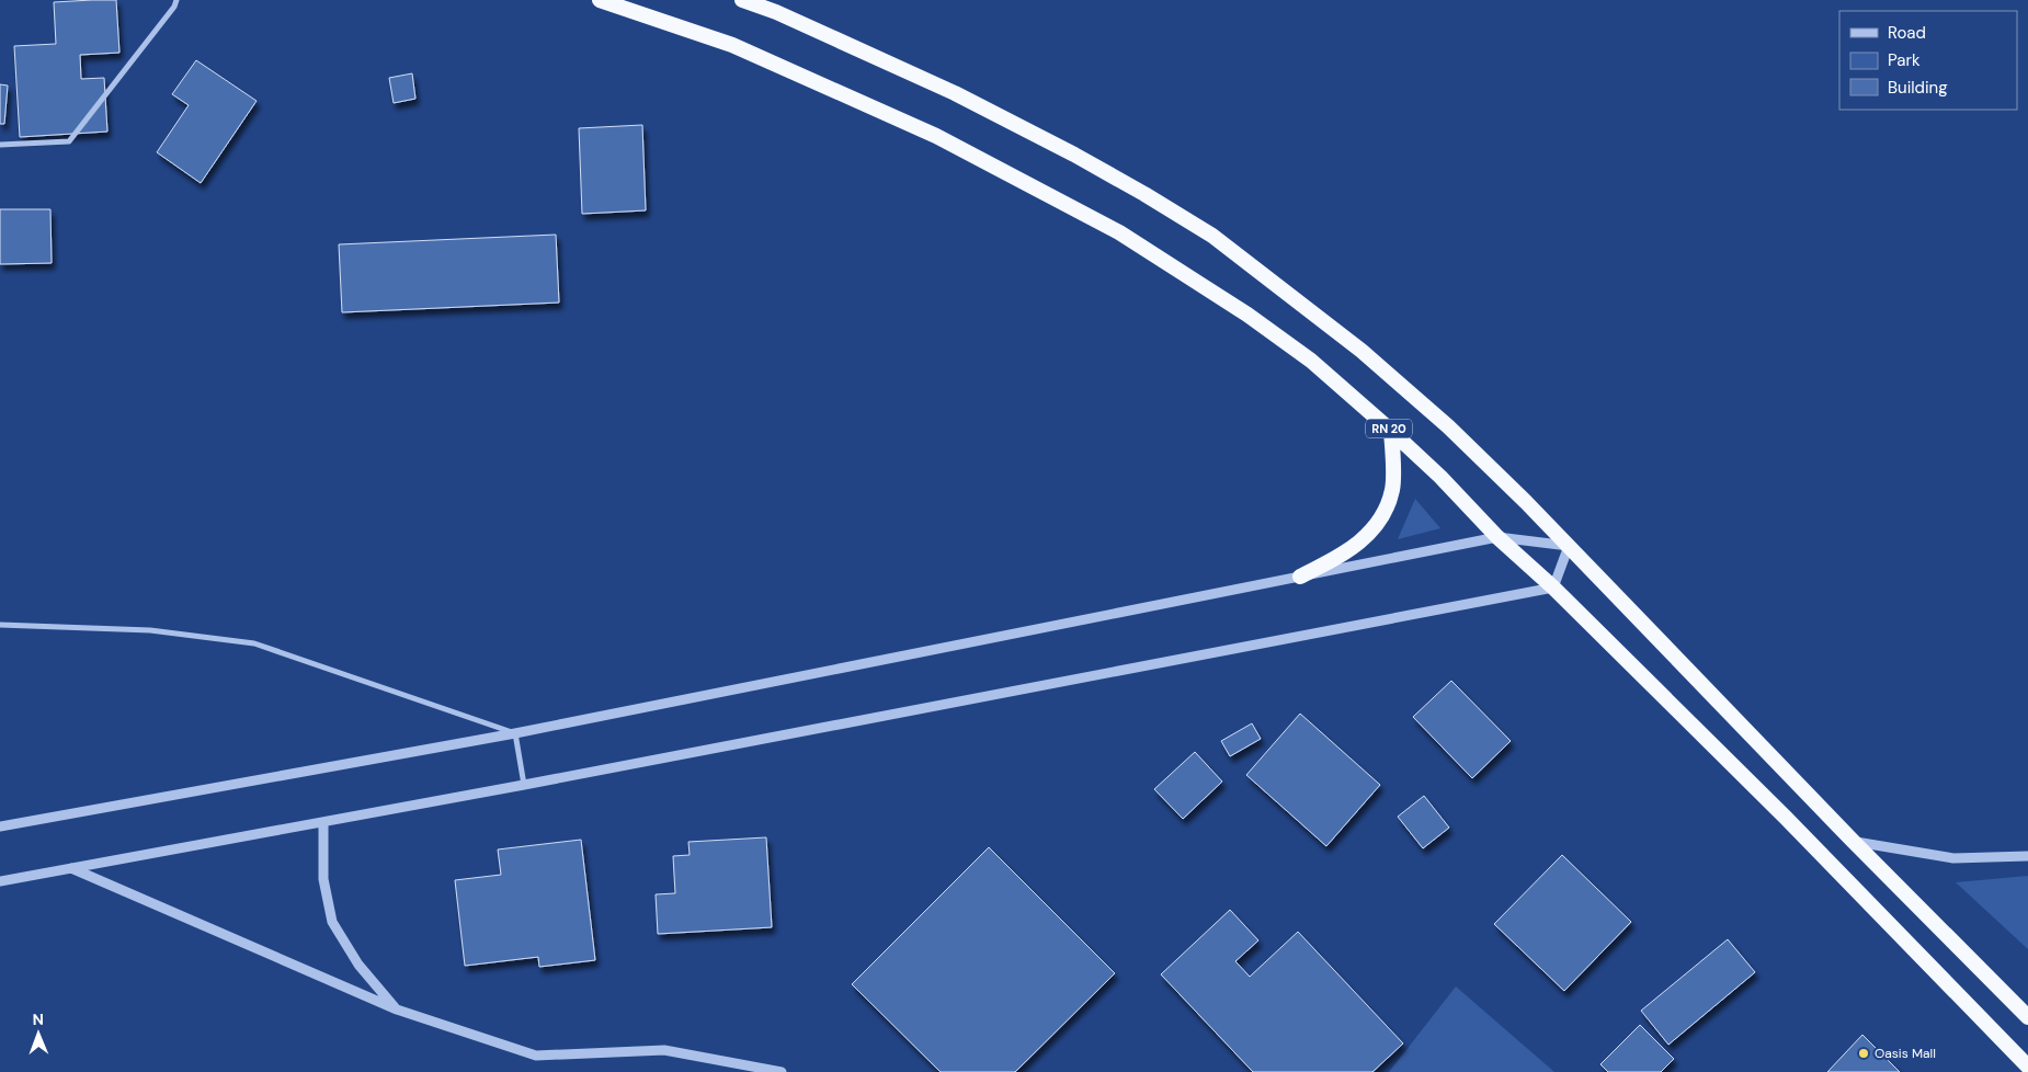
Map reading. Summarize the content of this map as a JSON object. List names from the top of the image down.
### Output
{
  "streets": {
    "highway": ["RN 20"]
  },
  "places": ["Oasis Mall"],
  "legend": ["Road", "Park", "Building"],
  "north": "top"
}
